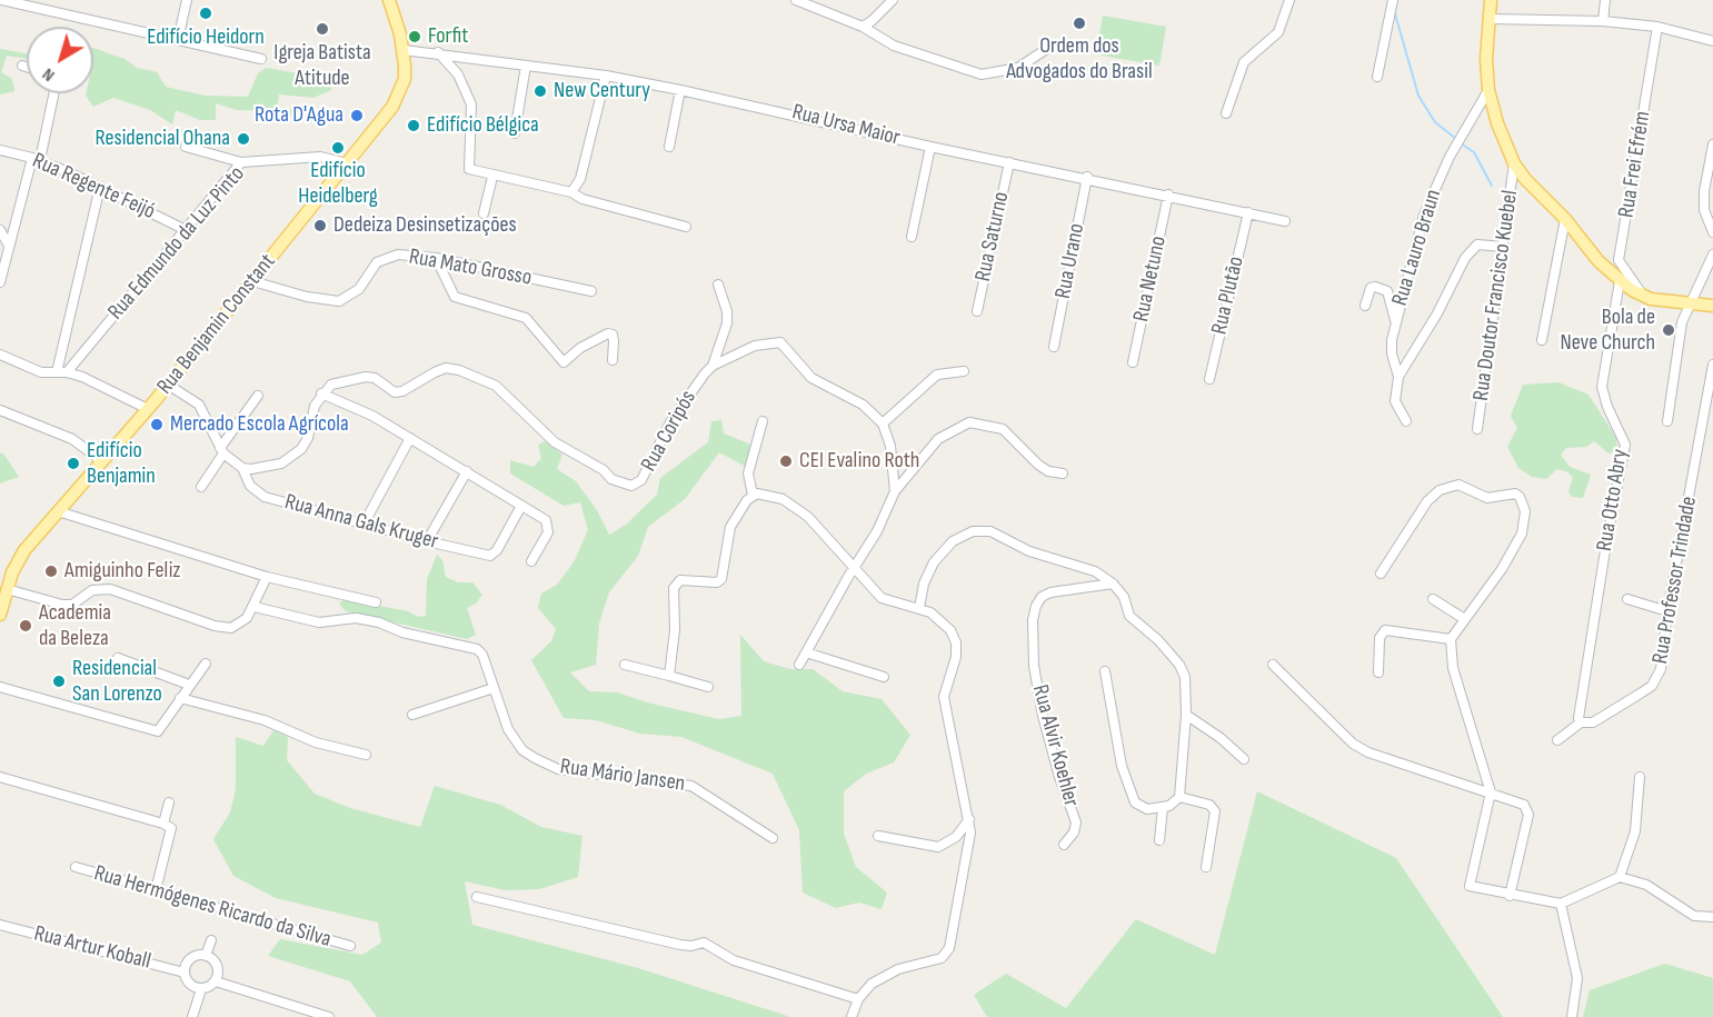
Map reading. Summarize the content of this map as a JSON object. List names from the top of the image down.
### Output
{
  "streets": {
    "main road": ["Rua Benjamin Constant"],
    "street": [
      "Rua Ursa Maior",
      "Rua Frei Efrém",
      "Rua Regente Feijó",
      "Rua Saturno",
      "Rua Edmundo da Luz Pinto",
      "Rua Lauro Braun",
      "Rua Urano",
      "Rua Mato Grosso",
      "Rua Netuno",
      "Rua Plutão",
      "Rua Doutor Francisco Kuebel",
      "Rua Coripós",
      "Rua Otto Abry",
      "Rua Anna Gals Kruger",
      "Rua Professor Trindade",
      "Rua Alvir Koehler",
      "Rua Mário Jansen",
      "Rua Hermógenes Ricardo da Silva",
      "Rua Artur Koball"
    ]
  },
  "crossings": [
    ["Rua Ursa Maior", "Rua Saturno"],
    ["Rua Ursa Maior", "Rua Urano"],
    ["Rua Ursa Maior", "Rua Netuno"],
    ["Rua Ursa Maior", "Rua Plutão"],
    ["Rua Ursa Maior", "Rua Benjamin Constant"],
    ["Rua Regente Feijó", "Rua Edmundo da Luz Pinto"],
    ["Rua Edmundo da Luz Pinto", "Rua Benjamin Constant"],
    ["Rua Mato Grosso", "Rua Benjamin Constant"],
    ["Rua Otto Abry", "Rua Professor Trindade"]
  ],
  "places": [
    "Edifício Heidorn",
    "Ordem dos Advogados do Brasil",
    "Igreja Batista Atitude",
    "Forfit",
    "New Century",
    "Rota D'Agua",
    "Edifício Bélgica",
    "Residencial Ohana",
    "Edifício Heidelberg",
    "Dedeiza Desinsetizações",
    "Bola de Neve Church",
    "Mercado Escola Agrícola",
    "CEI Evalino Roth",
    "Edifício Benjamin",
    "Amiguinho Feliz",
    "Academia da Beleza",
    "Residencial San Lorenzo"
  ],
  "north": "bottom left"
}
